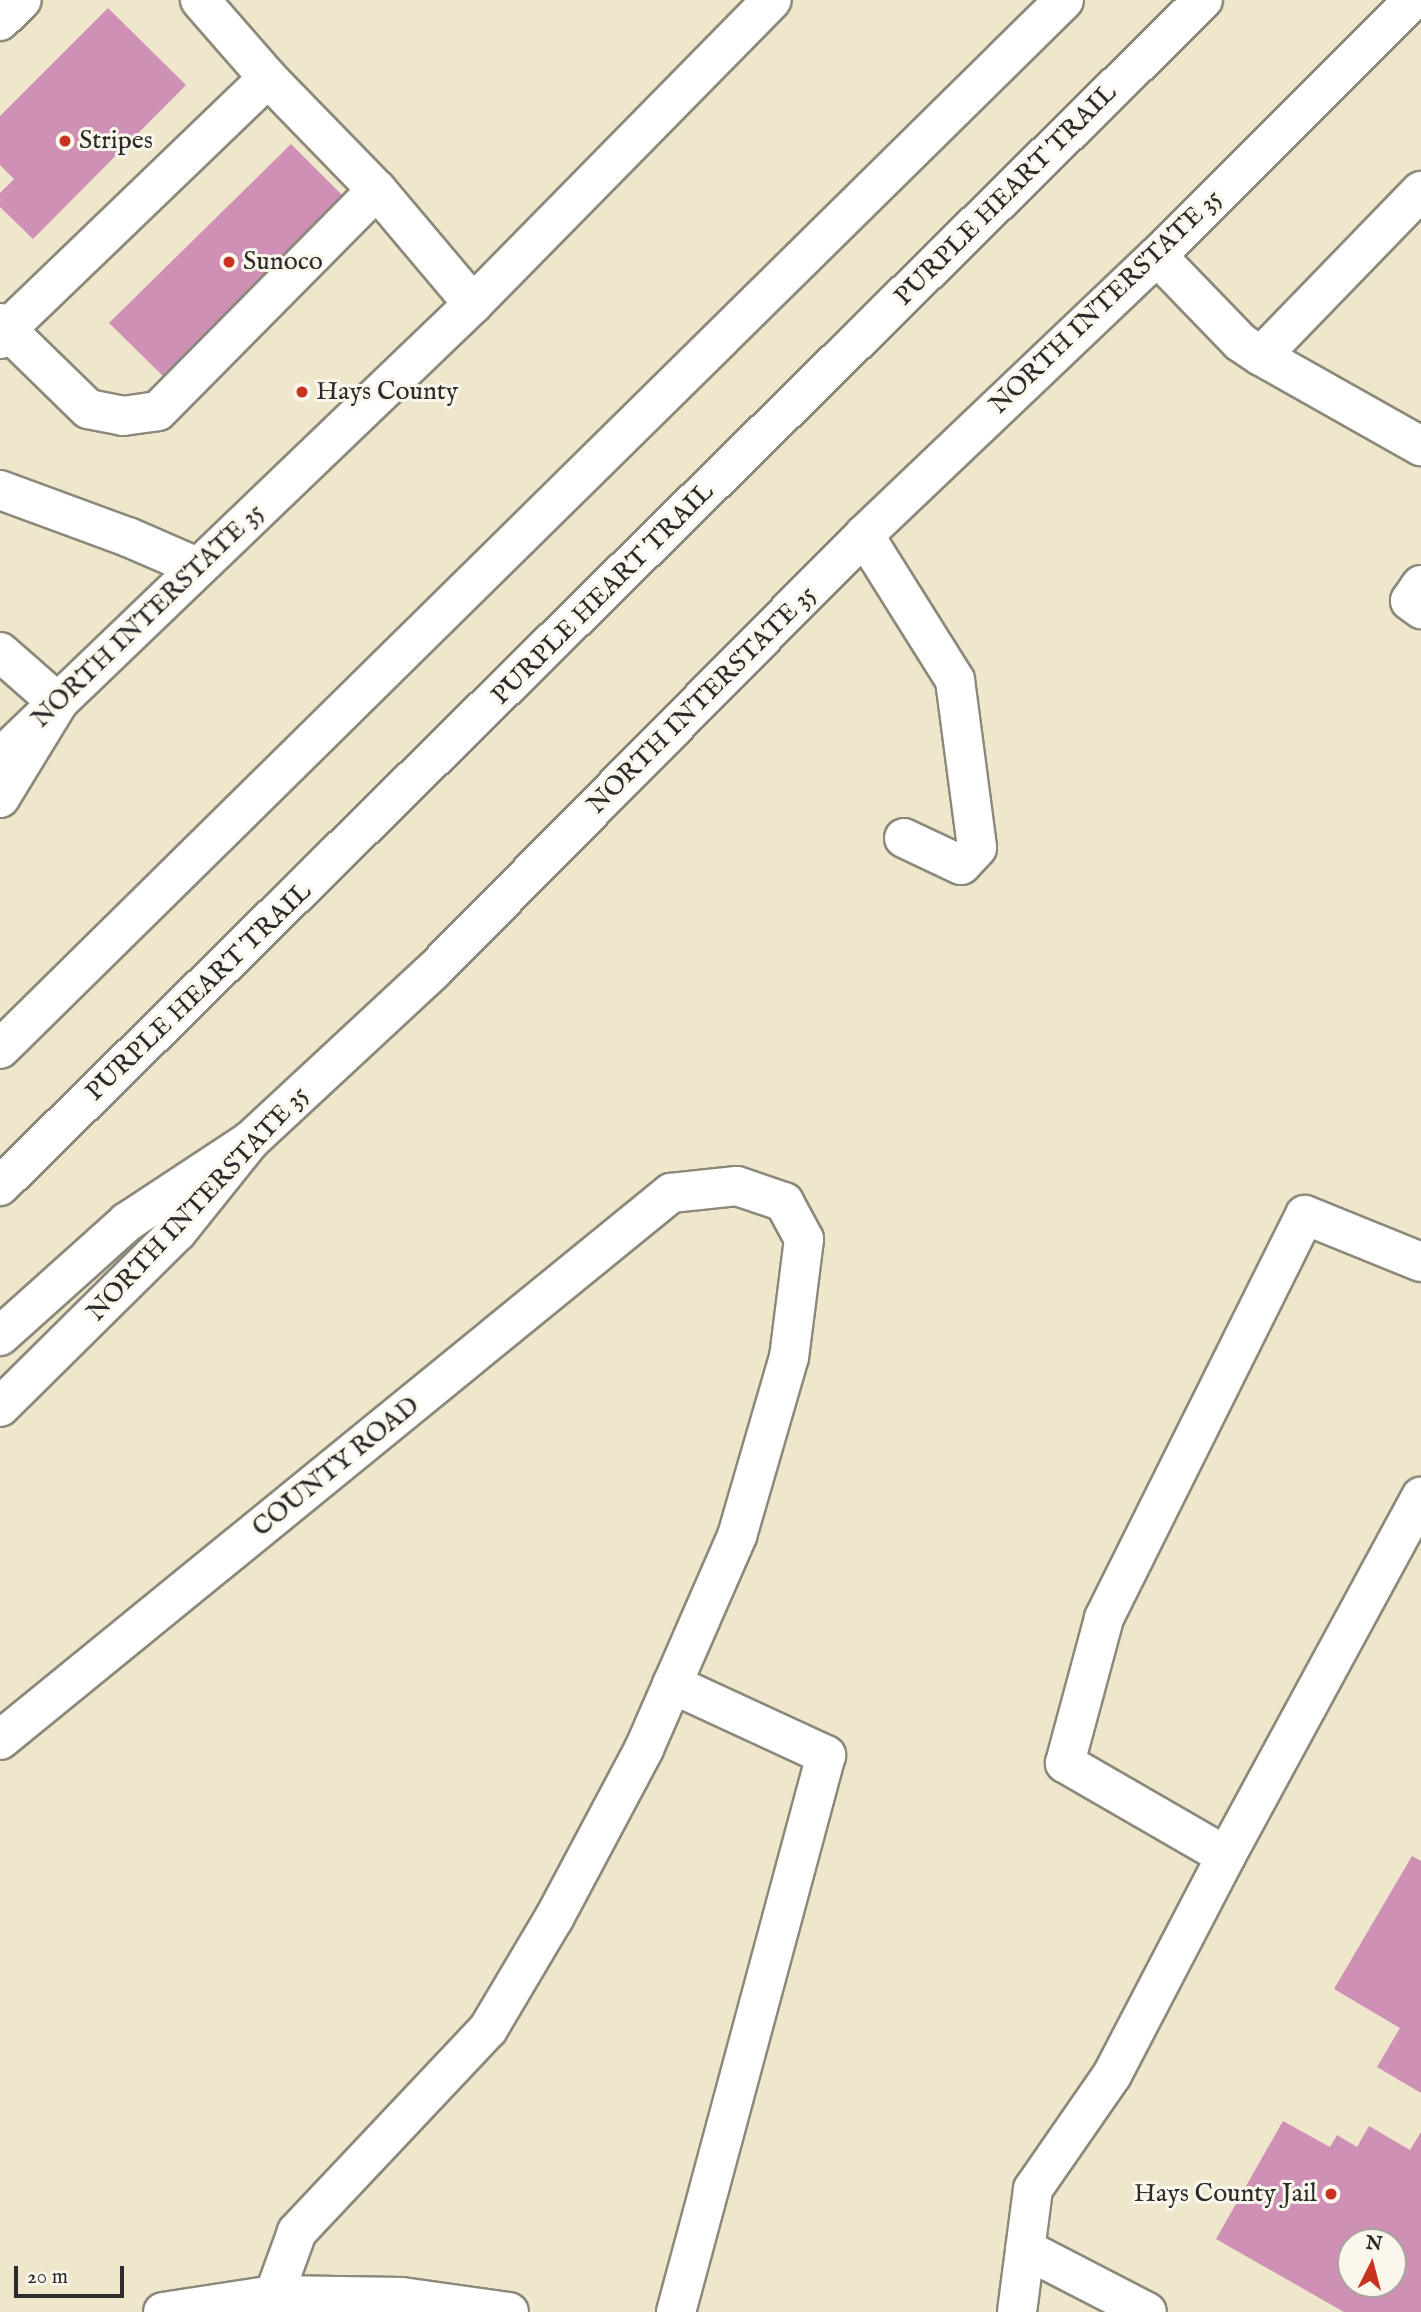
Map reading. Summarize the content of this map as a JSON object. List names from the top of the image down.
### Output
{
  "streets": {
    "main road": ["PURPLE HEART TRAIL", "NORTH INTERSTATE 35", "COUNTY ROAD"]
  },
  "places": [
    "Stripes",
    "Sunoco",
    "Hays County",
    "Hays County Jail"
  ],
  "scale_bar": "20 m",
  "north": "top"
}
